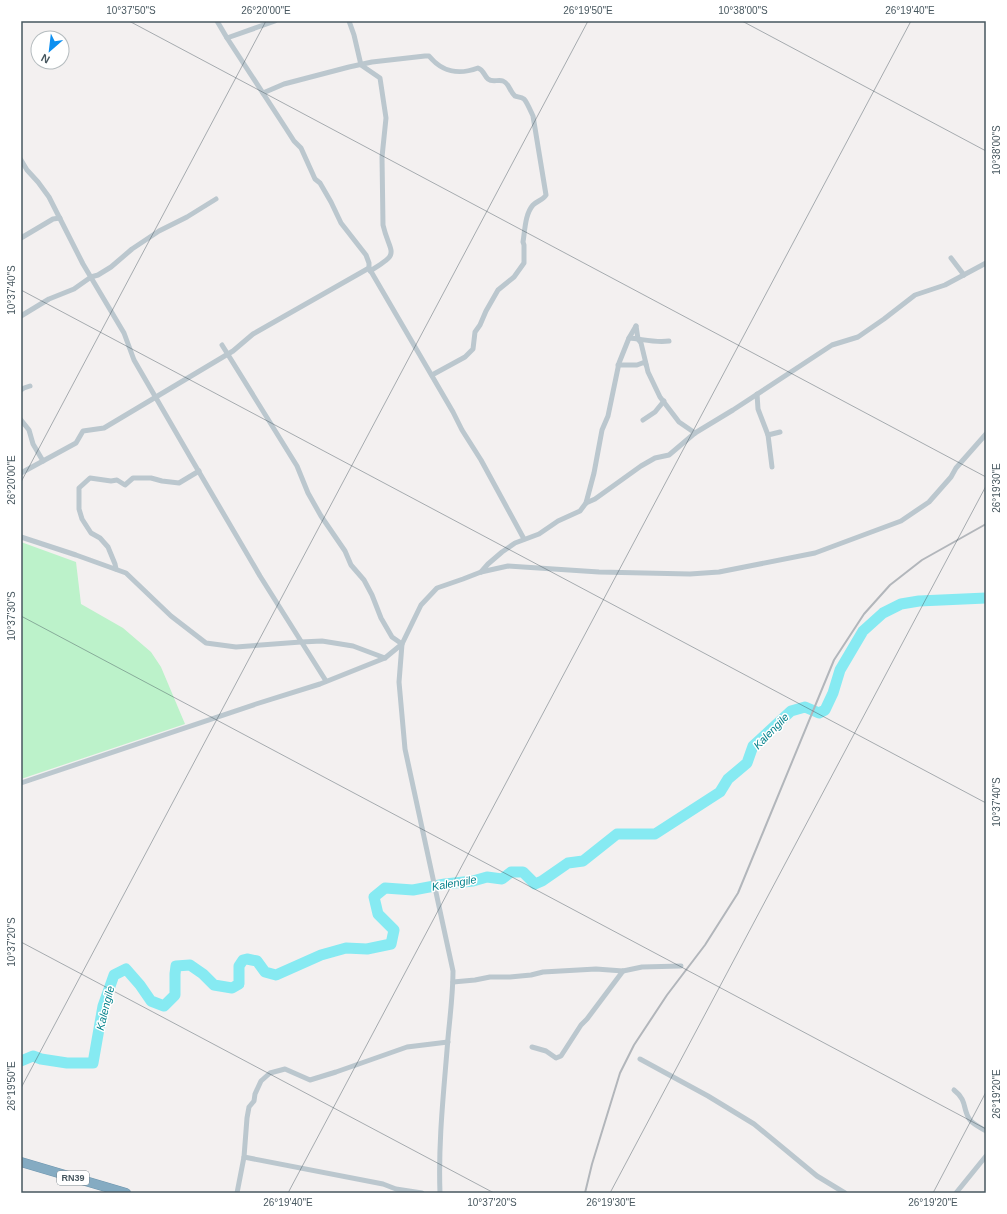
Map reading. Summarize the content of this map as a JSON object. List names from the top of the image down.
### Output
{
  "streets": {
    "highway": ["RN39"]
  },
  "water": ["Kalengile"],
  "north": "bottom left",
  "coordinates": [
    "10°37'50\"S",
    "26°20'00\"E",
    "26°19'50\"E",
    "10°38'00\"S",
    "26°19'40\"E",
    "10°37'40\"S",
    "26°19'30\"E",
    "10°37'30\"S",
    "10°37'20\"S",
    "26°19'20\"E"
  ]
}
